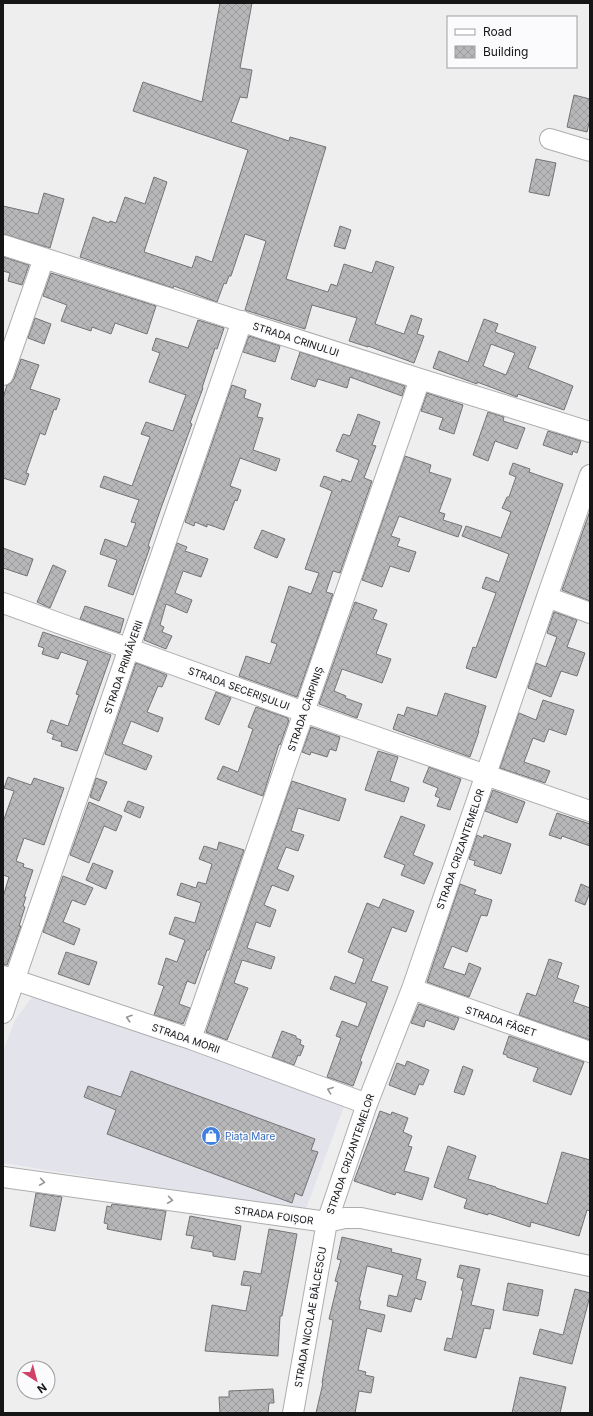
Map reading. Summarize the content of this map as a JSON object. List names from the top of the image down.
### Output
{
  "streets": {
    "street": [
      "STRADA CRINULUI",
      "STRADA PRIMĂVERII",
      "STRADA SECERIȘULUI",
      "STRADA CĂRPINIȘ",
      "STRADA CRIZANTEMELOR",
      "STRADA FĂGET",
      "STRADA MORII",
      "STRADA FOIȘOR",
      "STRADA NICOLAE BĂLCESCU"
    ]
  },
  "crossings": [
    ["STRADA CRINULUI", "STRADA PRIMĂVERII"],
    ["STRADA CRINULUI", "STRADA CĂRPINIȘ"],
    ["STRADA PRIMĂVERII", "STRADA SECERIȘULUI"],
    ["STRADA PRIMĂVERII", "STRADA MORII"],
    ["STRADA SECERIȘULUI", "STRADA CĂRPINIȘ"],
    ["STRADA SECERIȘULUI", "STRADA CRIZANTEMELOR"],
    ["STRADA CĂRPINIȘ", "STRADA MORII"],
    ["STRADA CRIZANTEMELOR", "STRADA FĂGET"],
    ["STRADA CRIZANTEMELOR", "STRADA MORII"],
    ["STRADA CRIZANTEMELOR", "STRADA FOIȘOR"],
    ["STRADA CRIZANTEMELOR", "STRADA NICOLAE BĂLCESCU"],
    ["STRADA FOIȘOR", "STRADA NICOLAE BĂLCESCU"]
  ],
  "one_way": ["STRADA MORII", "STRADA FOIȘOR"],
  "places": {
    "shop": ["Piața Mare"]
  },
  "legend": ["Road", "Building"],
  "north": "bottom right"
}
